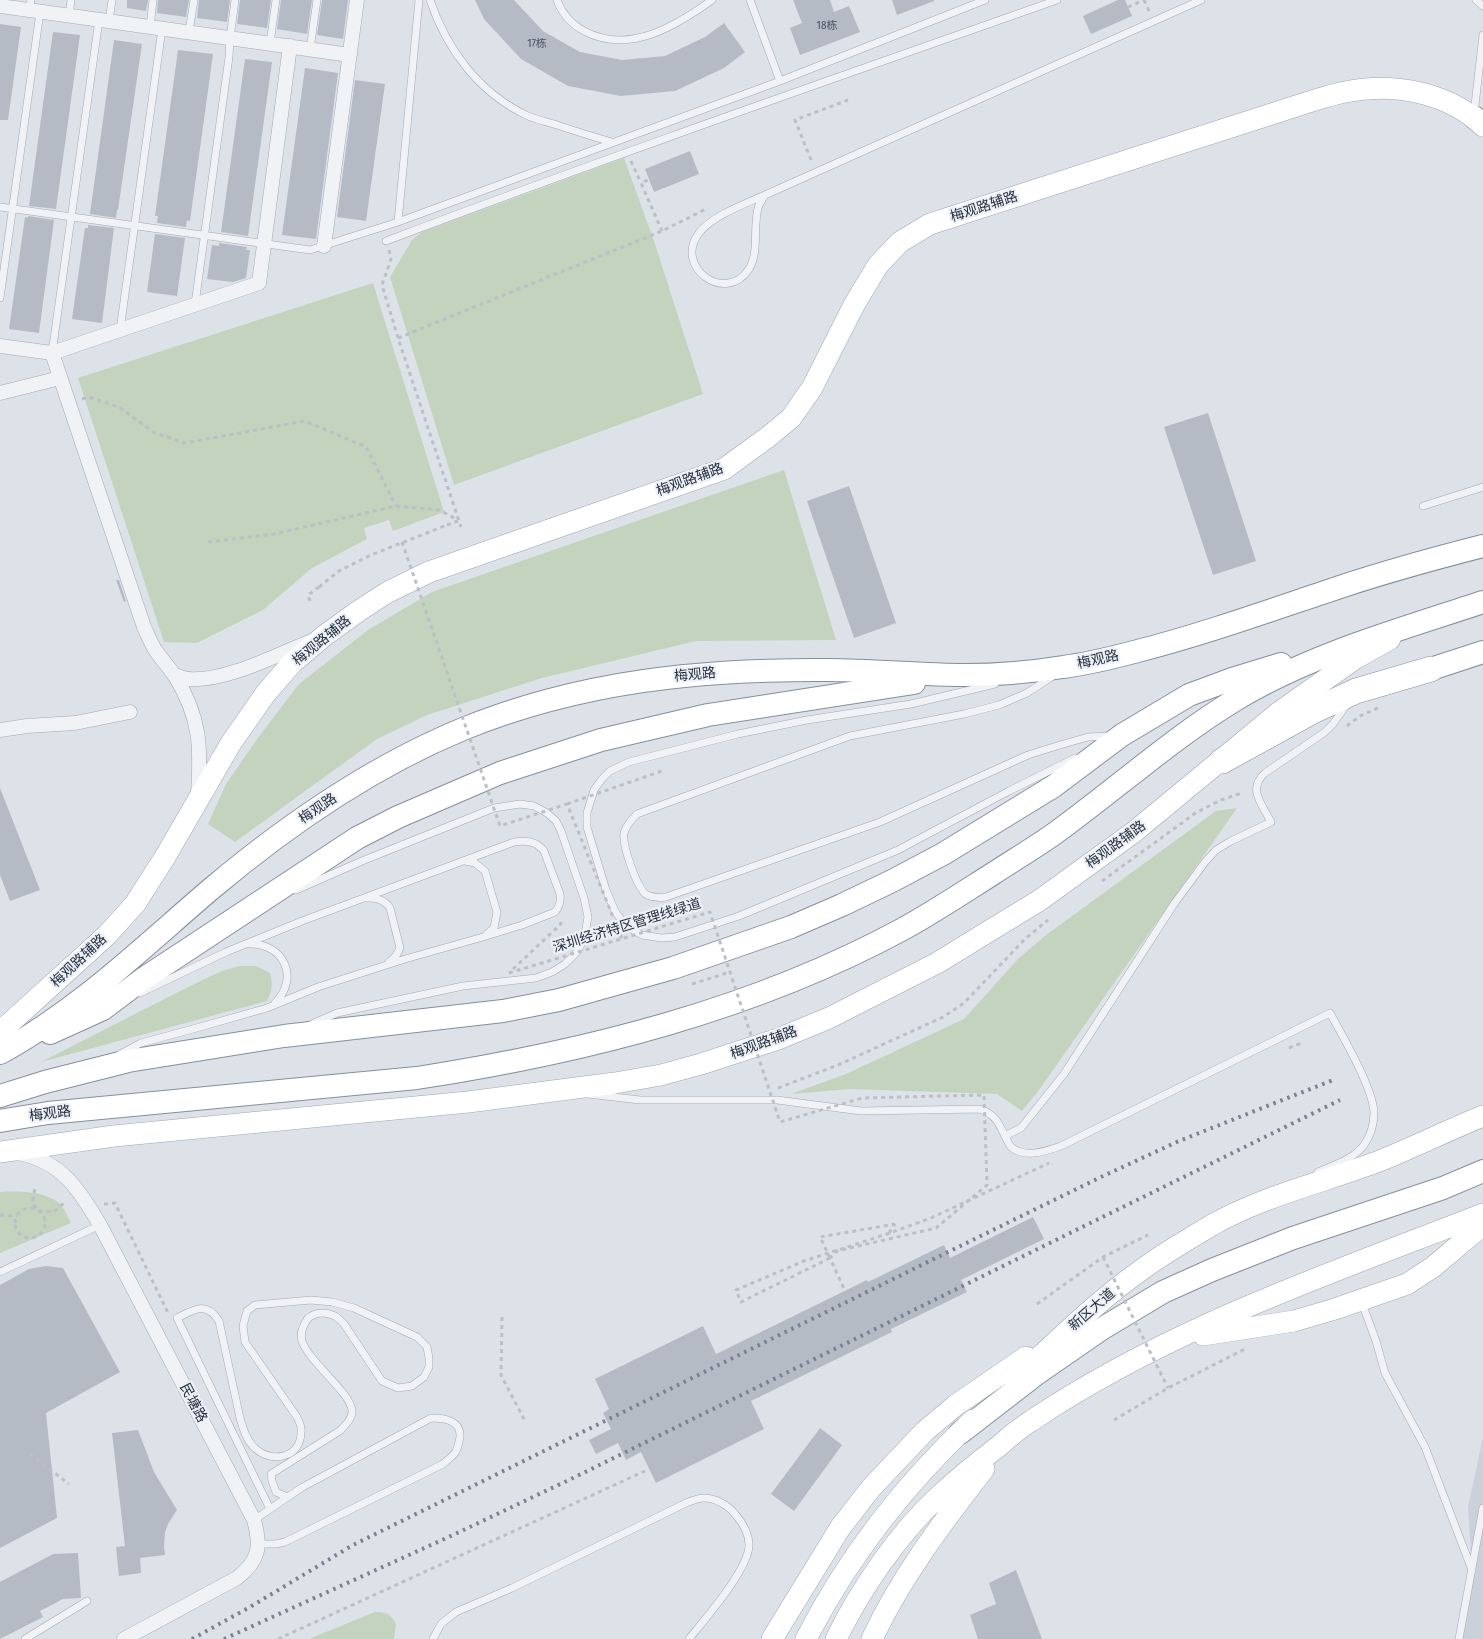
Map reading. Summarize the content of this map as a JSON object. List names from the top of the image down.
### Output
{
  "streets": {
    "highway": ["梅观路"],
    "main road": ["梅观路辅路", "新区大道"],
    "street": ["民塘路"],
    "path": ["深圳经济特区管理线绿道"]
  },
  "crossings": [
    ["梅观路辅路", "梅观路"],
    ["梅观路辅路", "民塘路"]
  ],
  "house_numbers": ["18栋", "17栋"]
}
